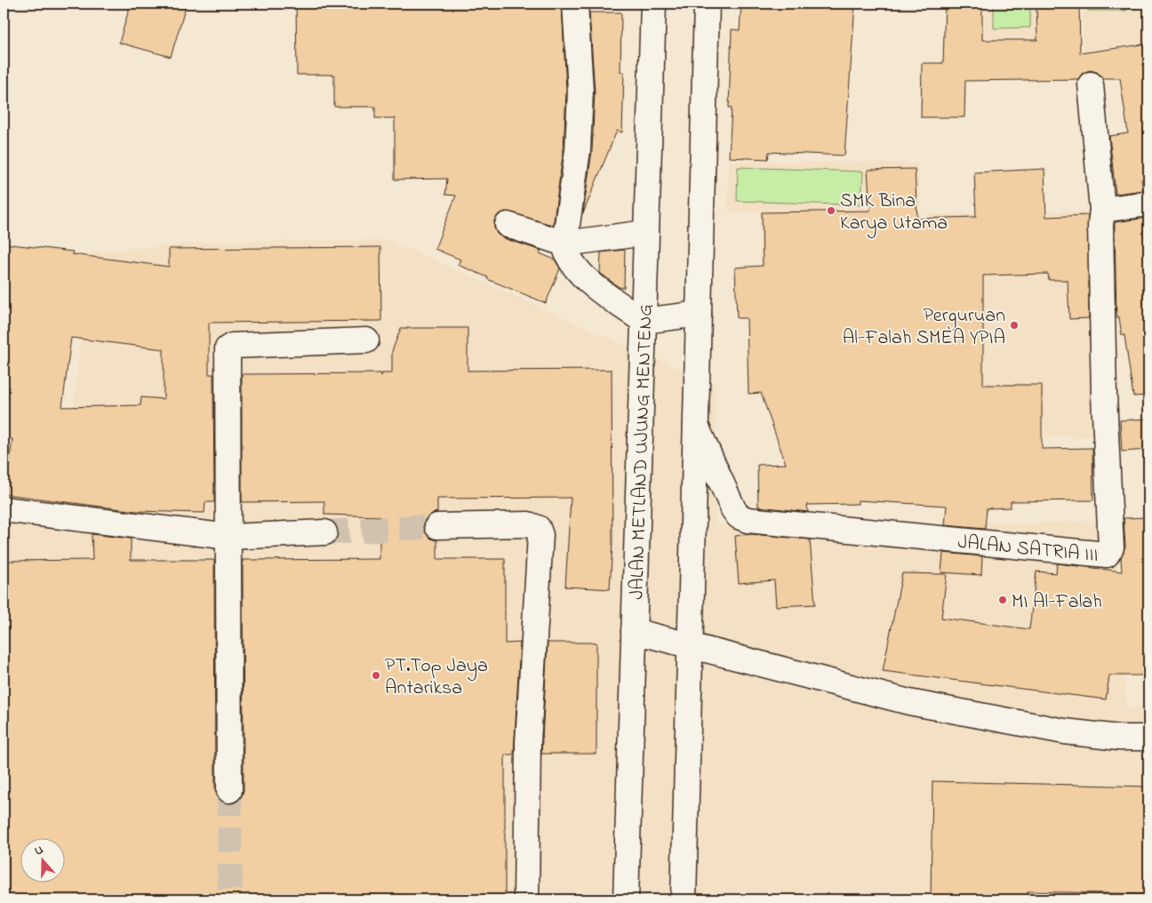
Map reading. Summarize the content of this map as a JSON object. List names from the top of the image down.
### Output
{
  "streets": {
    "street": ["JALAN METLAND UJUNG MENTENG", "JALAN SATRIA III"]
  },
  "places": [
    "SMK Bina Karya Utama",
    "Perguruan Al-Falah SMEA YPIA",
    "MI Al-Falah",
    "PT.Top Jaya Antariksa"
  ],
  "north": "top"
}
